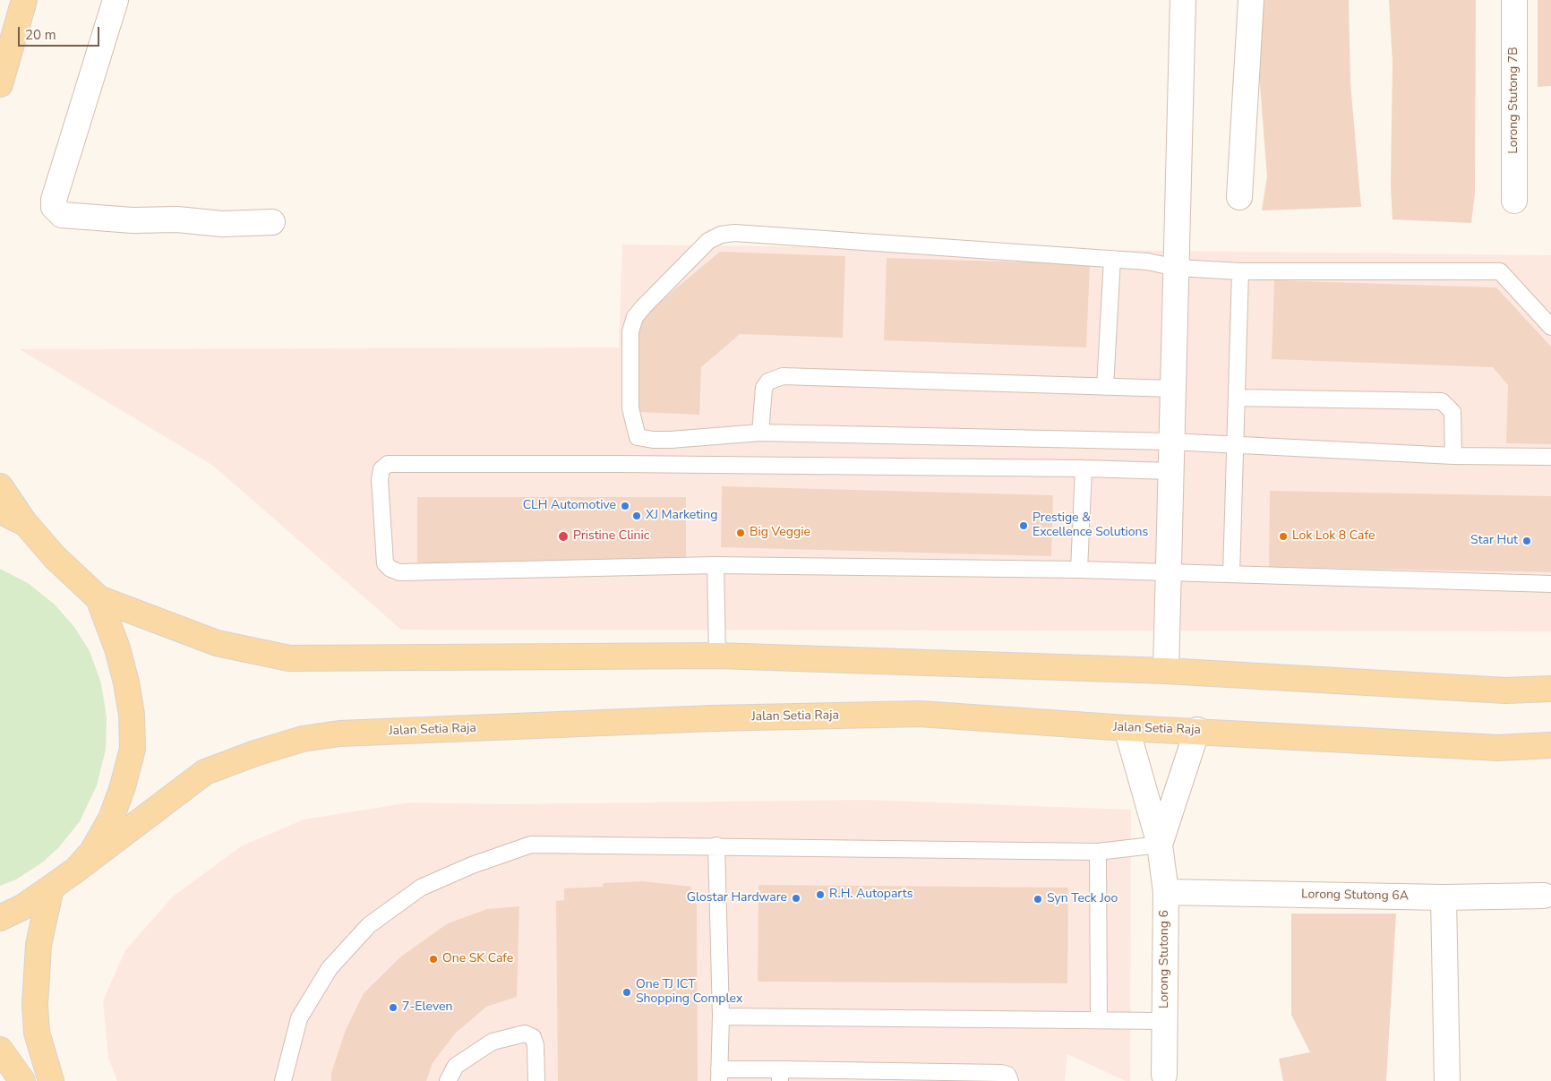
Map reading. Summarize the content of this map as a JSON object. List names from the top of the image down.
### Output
{
  "streets": {
    "main road": ["Jalan Setia Raja"],
    "street": ["Lorong Stutong 7B", "Lorong Stutong 6A", "Lorong Stutong 6"]
  },
  "crossings": [
    ["Jalan Setia Raja", "Lorong Stutong 6"],
    ["Lorong Stutong 6A", "Lorong Stutong 6"]
  ],
  "places": [
    "CLH Automotive",
    "XJ Marketing",
    "Prestige & Excellence Solutions",
    "Big Veggie",
    "Pristine Clinic",
    "Lok Lok 8 Cafe",
    "Star Hut",
    "R.H. Autoparts",
    "Glostar Hardware",
    "Syn Teck Joo",
    "One SK Cafe",
    "One TJ ICT Shopping Complex",
    "7-Eleven"
  ],
  "scale_bar": "20 m"
}
